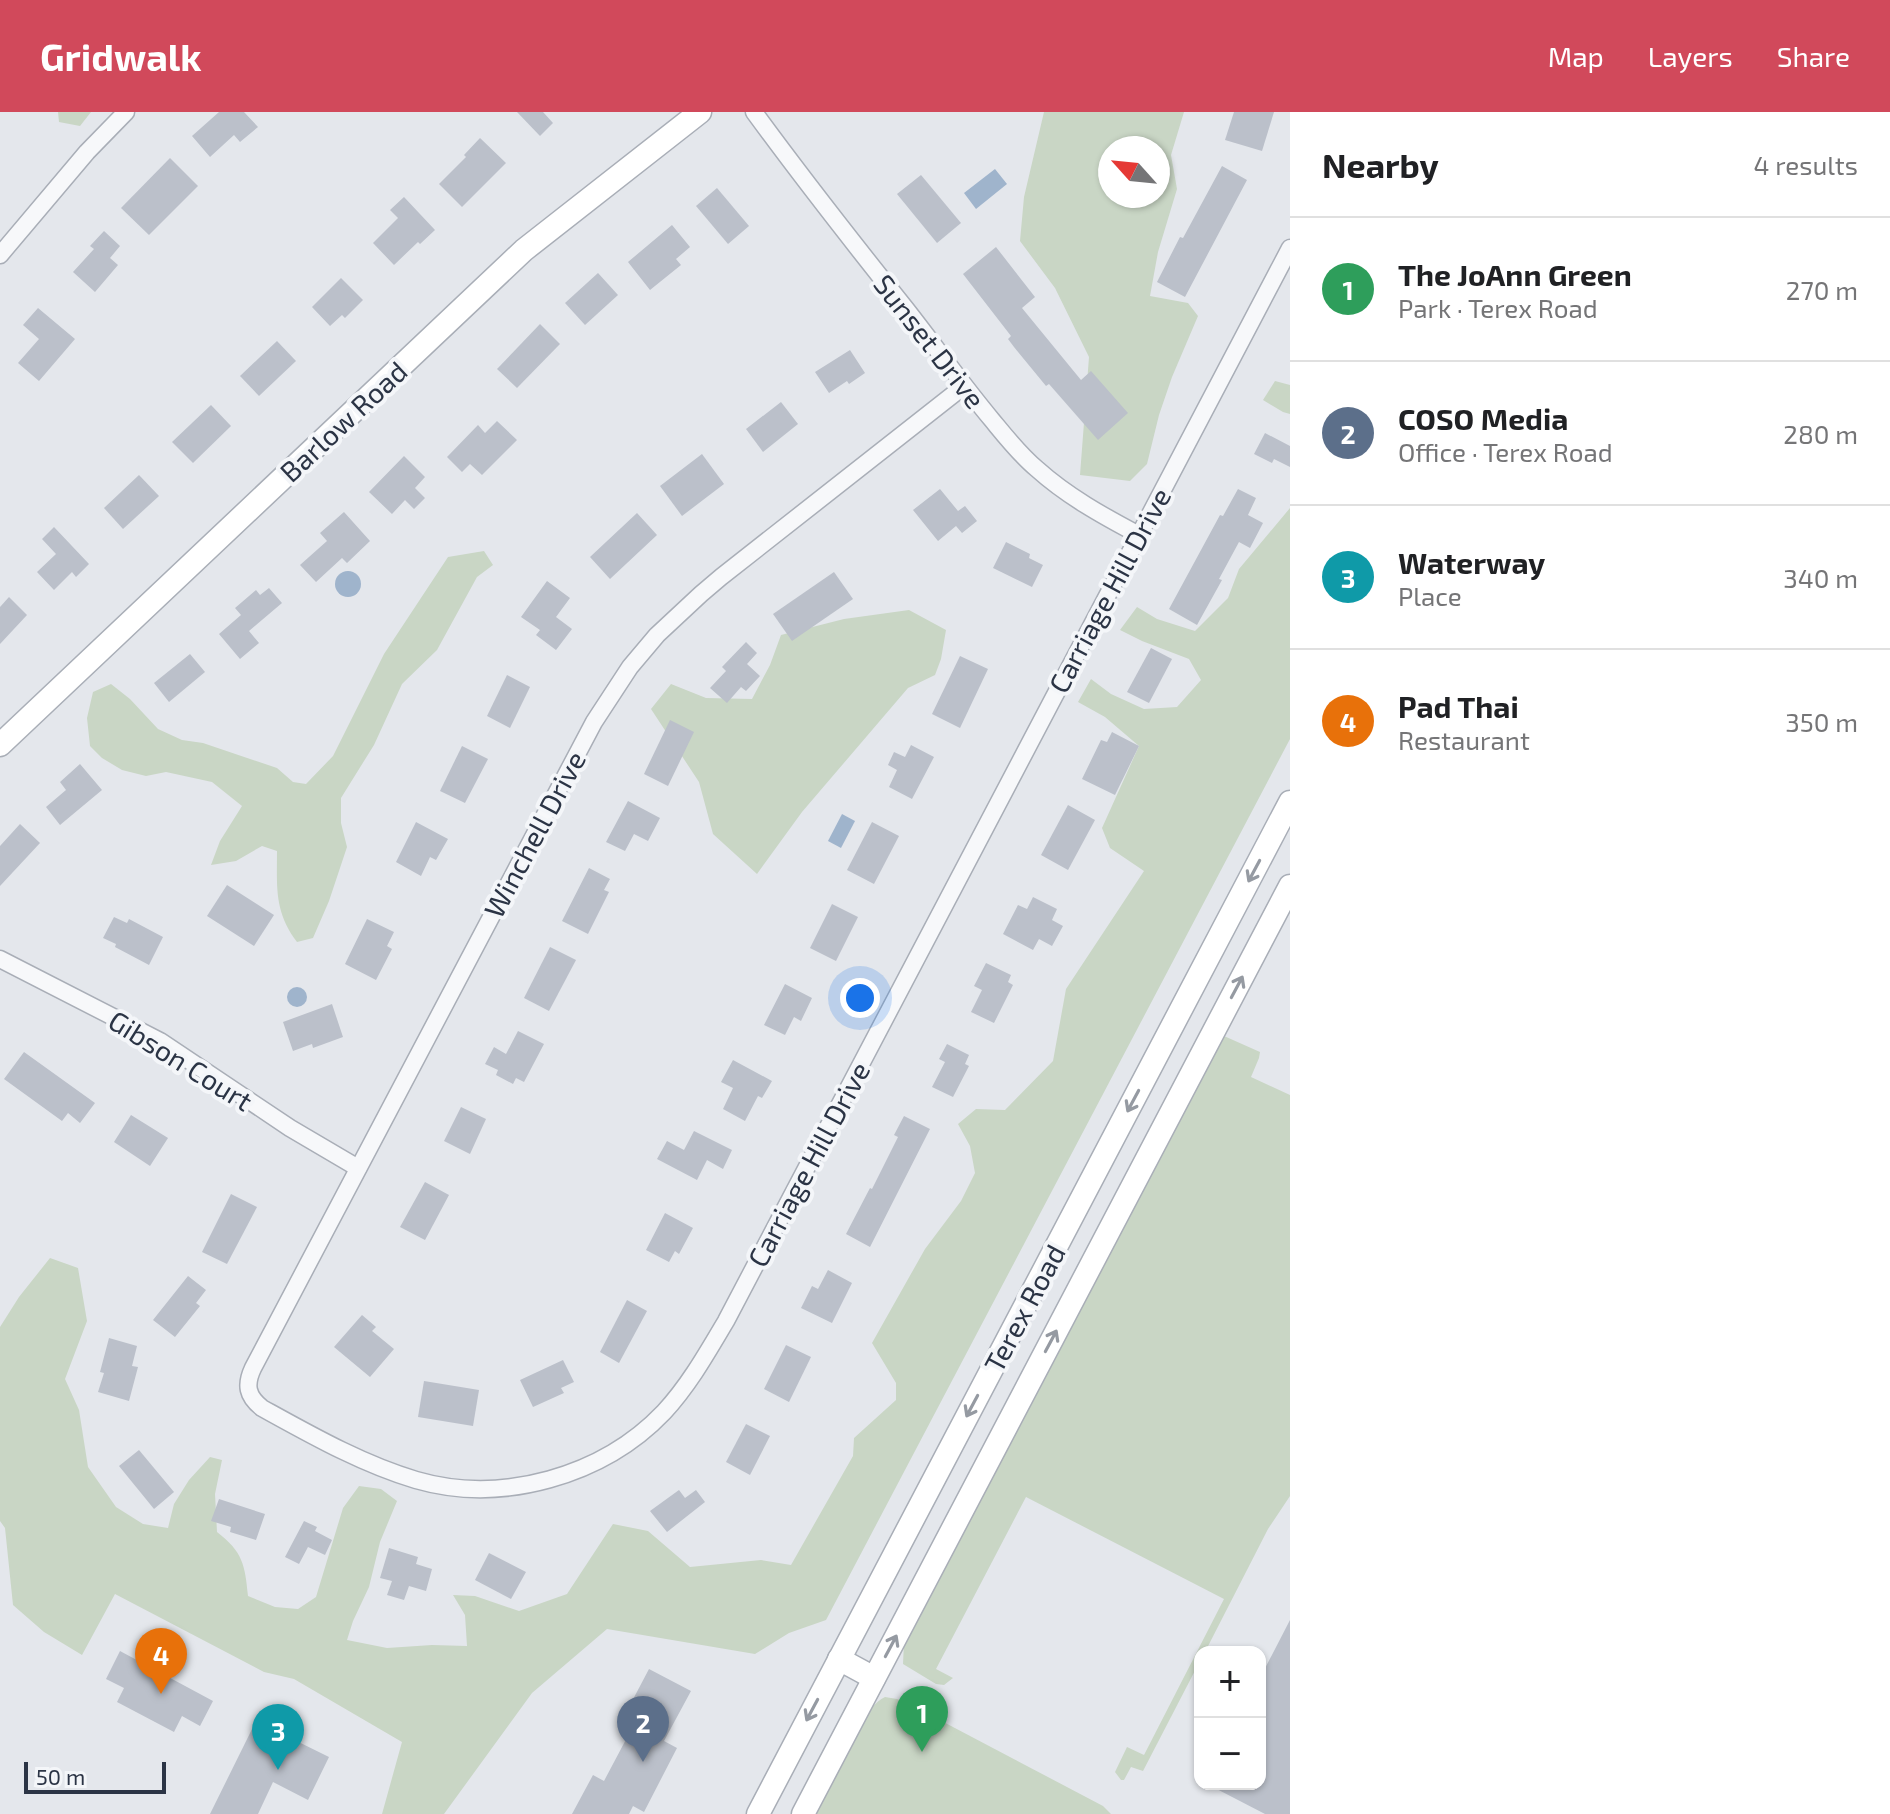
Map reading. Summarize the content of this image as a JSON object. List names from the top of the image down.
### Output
{
  "streets": {
    "street": [
      "Sunset Drive",
      "Barlow Road",
      "Carriage Hill Drive",
      "Winchell Drive",
      "Gibson Court",
      "Terex Road"
    ]
  },
  "crossings": [
    ["Sunset Drive", "Carriage Hill Drive"],
    ["Sunset Drive", "Winchell Drive"],
    ["Carriage Hill Drive", "Winchell Drive"],
    ["Winchell Drive", "Gibson Court"]
  ],
  "scale_bar": "50 m",
  "north": "top left",
  "page": {
    "header": "Gridwalk",
    "nav": ["Map", "Layers", "Share"],
    "heading": ["Nearby", "4 results"],
    "list": [
      {
        "mark": "1",
        "name": "The JoAnn Green",
        "note": "Park · Terex Road",
        "value": "270 m"
      },
      {
        "mark": "2",
        "name": "COSO Media",
        "note": "Office · Terex Road",
        "value": "280 m"
      },
      {
        "mark": "3",
        "name": "Waterway",
        "note": "Place",
        "value": "340 m"
      },
      {
        "mark": "4",
        "name": "Pad Thai",
        "note": "Restaurant",
        "value": "350 m"
      }
    ],
    "pins": [
      "4",
      "1",
      "2",
      "3"
    ],
    "map_buttons": ["+", "−"],
    "scale": "50 m"
  }
}
